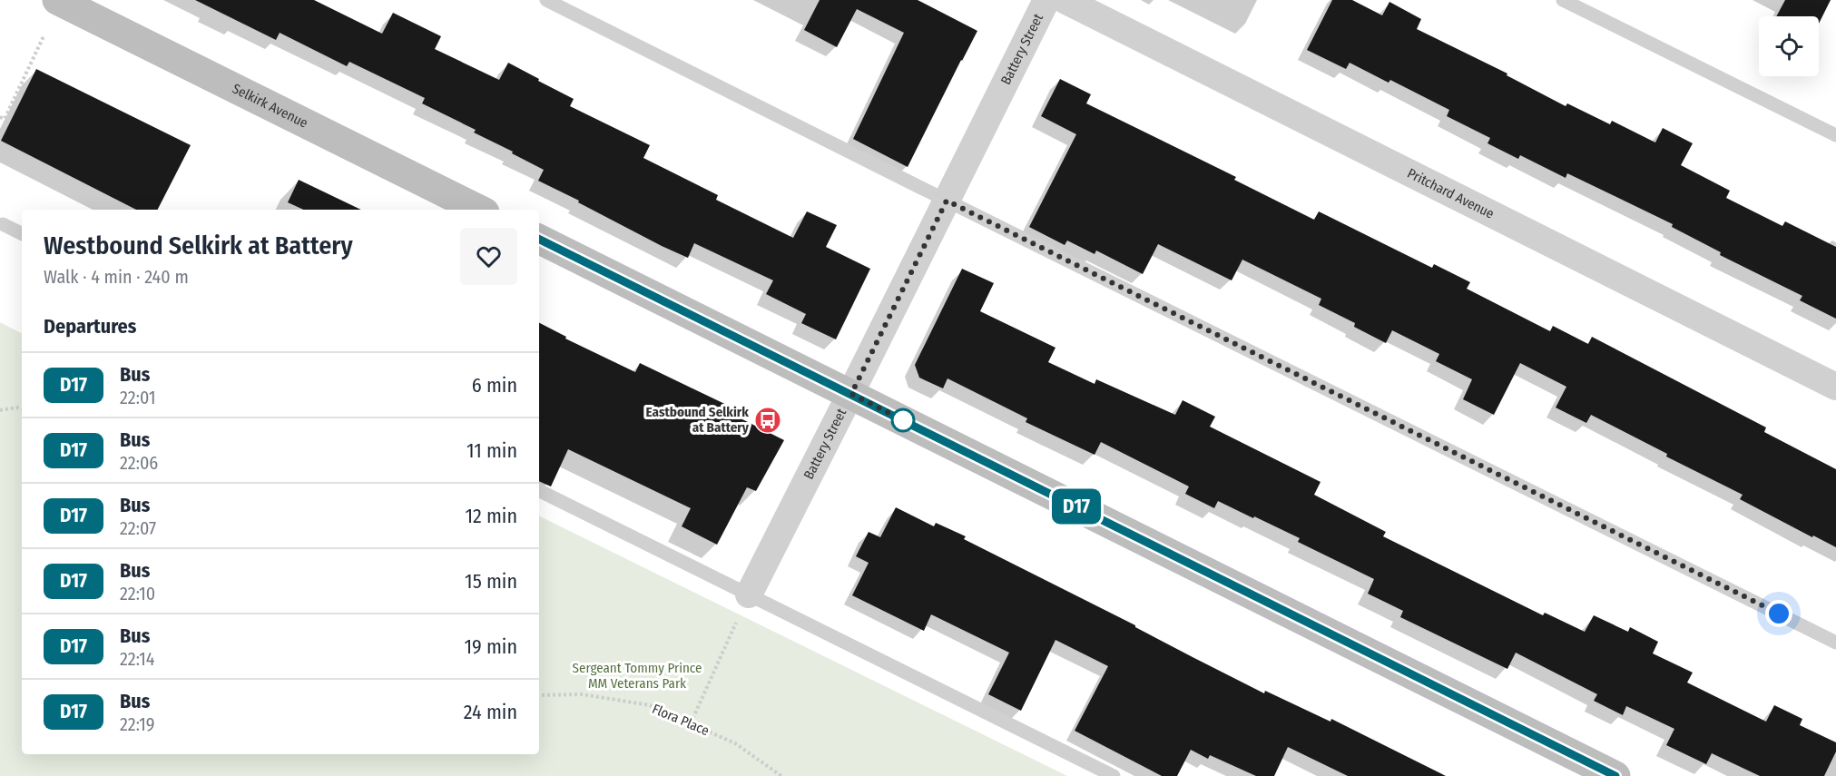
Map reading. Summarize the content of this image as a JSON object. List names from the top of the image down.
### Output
{
  "streets": {
    "main road": ["Selkirk Avenue"],
    "street": ["Battery Street", "Pritchard Avenue"],
    "path": ["Flora Place"]
  },
  "parks": ["Sergeant Tommy Prince MM Veterans Park"],
  "places": {
    "bus stop": ["Eastbound Selkirk at Battery"]
  },
  "lines": ["bus line D17"],
  "page": {
    "on_map": "D17",
    "heading": [
      ["Westbound Selkirk at Battery", "Walk · 4 min · 240 m"],
      "Departures"
    ],
    "list": [
      {
        "mark": "D17",
        "name": "Bus",
        "note": "22:01",
        "value": "6 min"
      },
      {
        "mark": "D17",
        "name": "Bus",
        "note": "22:06",
        "value": "11 min"
      },
      {
        "mark": "D17",
        "name": "Bus",
        "note": "22:07",
        "value": "12 min"
      },
      {
        "mark": "D17",
        "name": "Bus",
        "note": "22:10",
        "value": "15 min"
      },
      {
        "mark": "D17",
        "name": "Bus",
        "note": "22:14",
        "value": "19 min"
      },
      {
        "mark": "D17",
        "name": "Bus",
        "note": "22:19",
        "value": "24 min"
      }
    ]
  }
}
